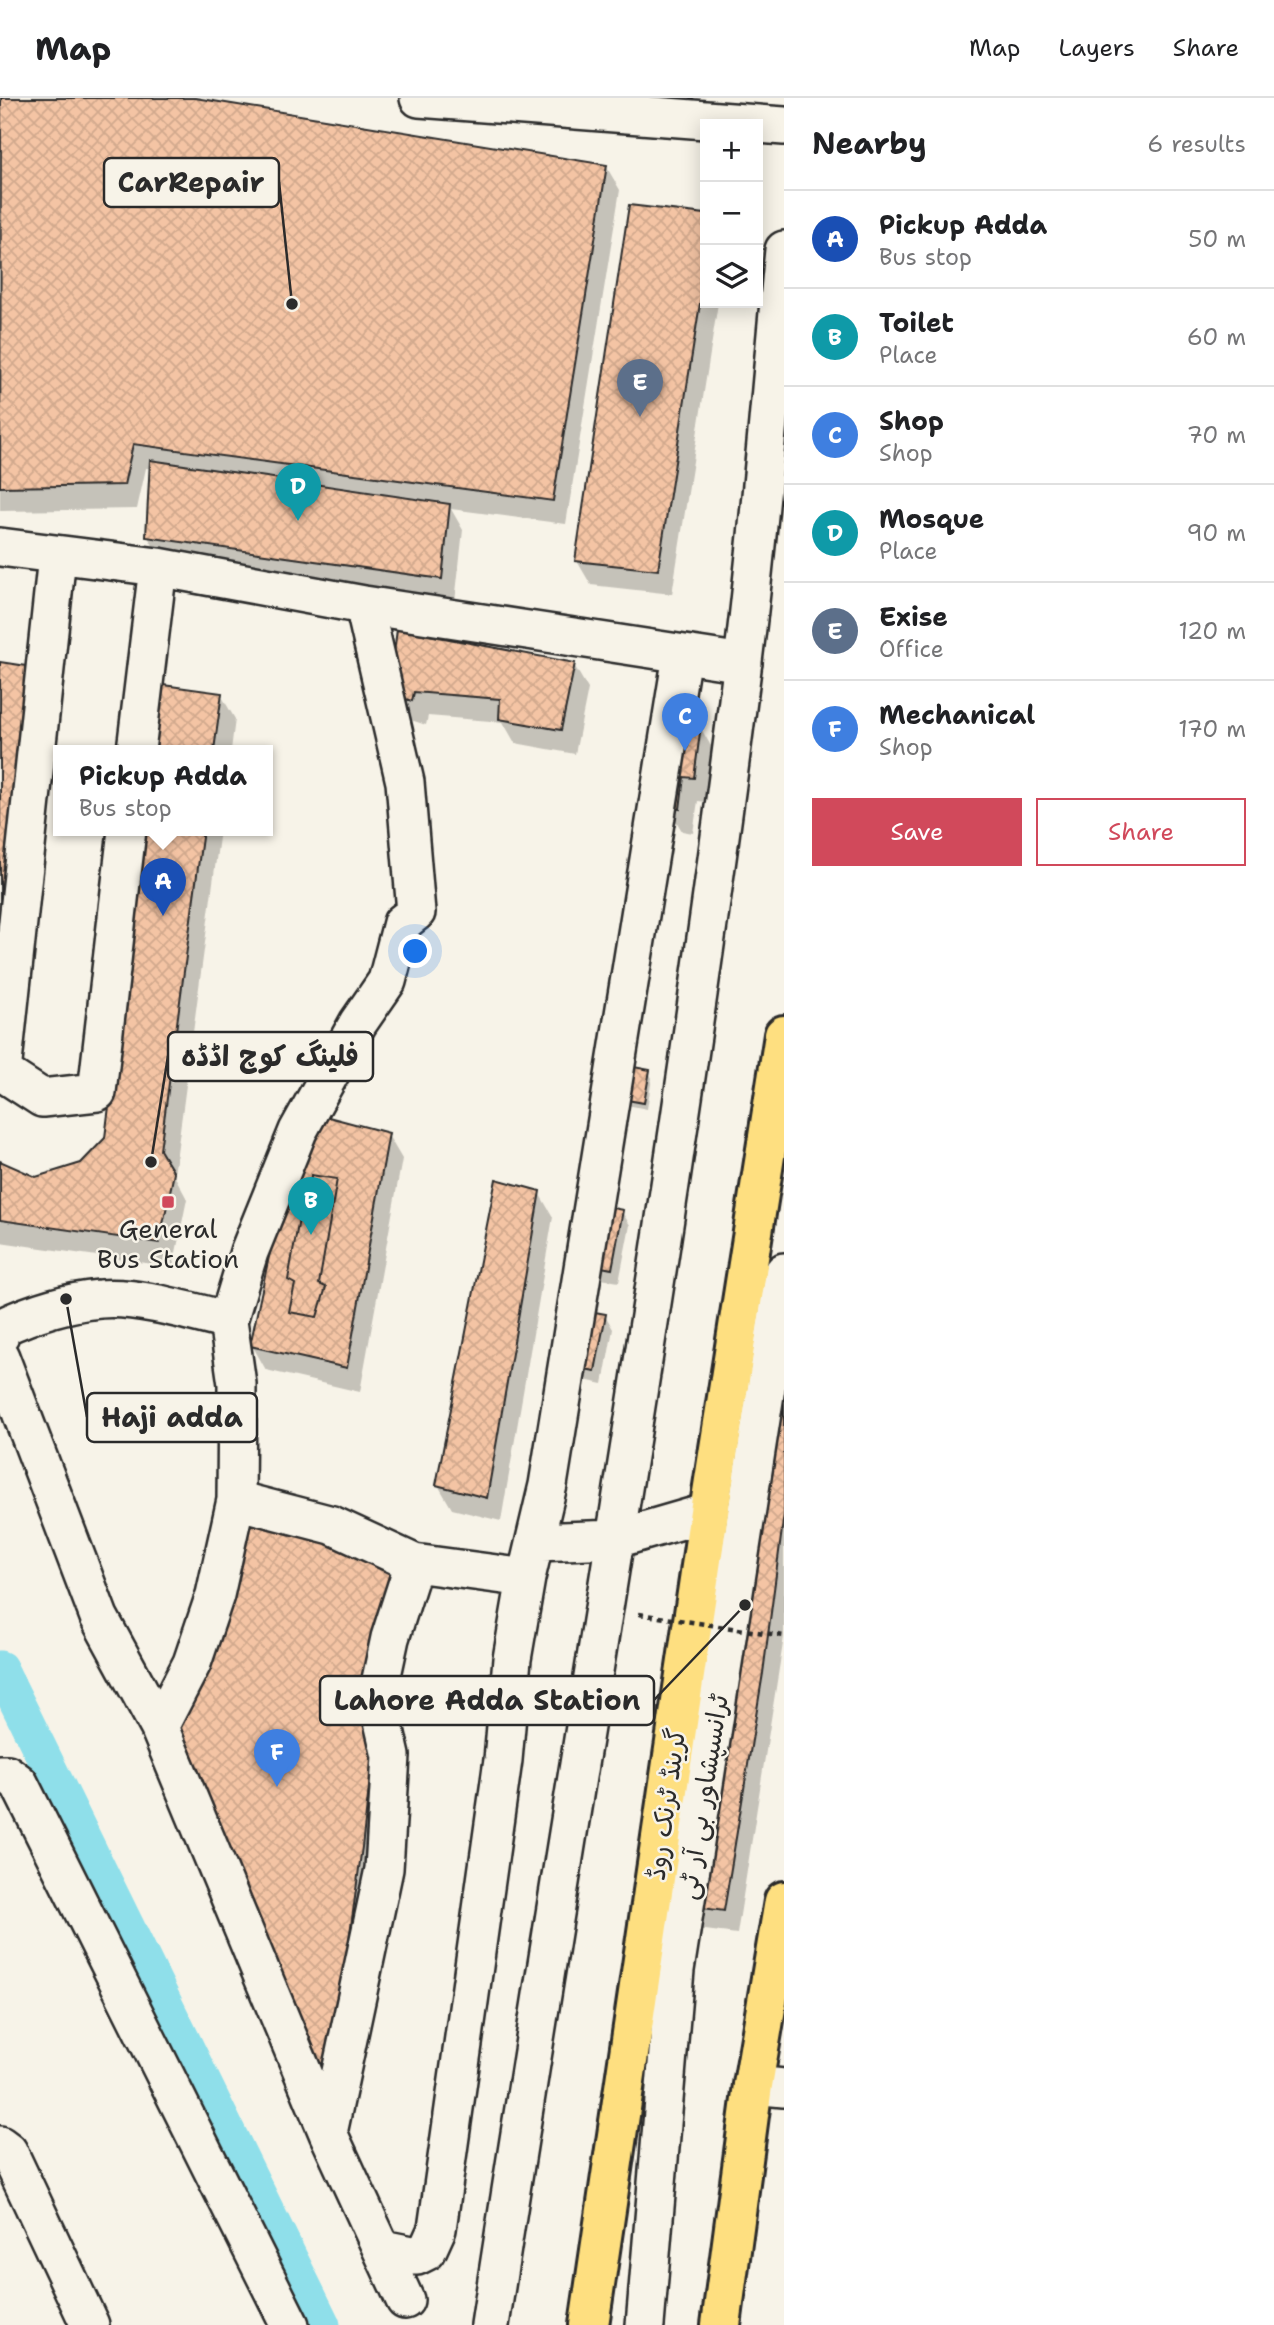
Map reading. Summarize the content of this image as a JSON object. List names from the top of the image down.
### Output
{
  "streets": {
    "highway": ["گرینڈ ٹرنک روڈ"],
    "street": ["ٹرانسپشاور بی آر ٹی"]
  },
  "places": {
    "other": [
      "CarRepair",
      "فلینگ کوچ اڈڈہ",
      "Haji adda",
      "Lahore Adda Station"
    ],
    "transit": ["General Bus Station"]
  },
  "page": {
    "header": "Map",
    "nav": ["Map", "Layers", "Share"],
    "heading": ["Nearby", "6 results"],
    "map_buttons": ["+", "−"],
    "list": [
      {
        "mark": "A",
        "name": "Pickup Adda",
        "note": "Bus stop",
        "value": "50 m"
      },
      {
        "mark": "B",
        "name": "Toilet",
        "note": "Place",
        "value": "60 m"
      },
      {
        "mark": "C",
        "name": "Shop",
        "note": "Shop",
        "value": "70 m"
      },
      {
        "mark": "D",
        "name": "Mosque",
        "note": "Place",
        "value": "90 m"
      },
      {
        "mark": "E",
        "name": "Exise",
        "note": "Office",
        "value": "120 m"
      },
      {
        "mark": "F",
        "name": "Mechanical",
        "note": "Shop",
        "value": "170 m"
      }
    ],
    "pins": [
      "E",
      "D",
      "C",
      "A",
      "B",
      "F"
    ],
    "popup": ["Pickup Adda", "Bus stop"],
    "buttons": ["Save", "Share"]
  }
}
